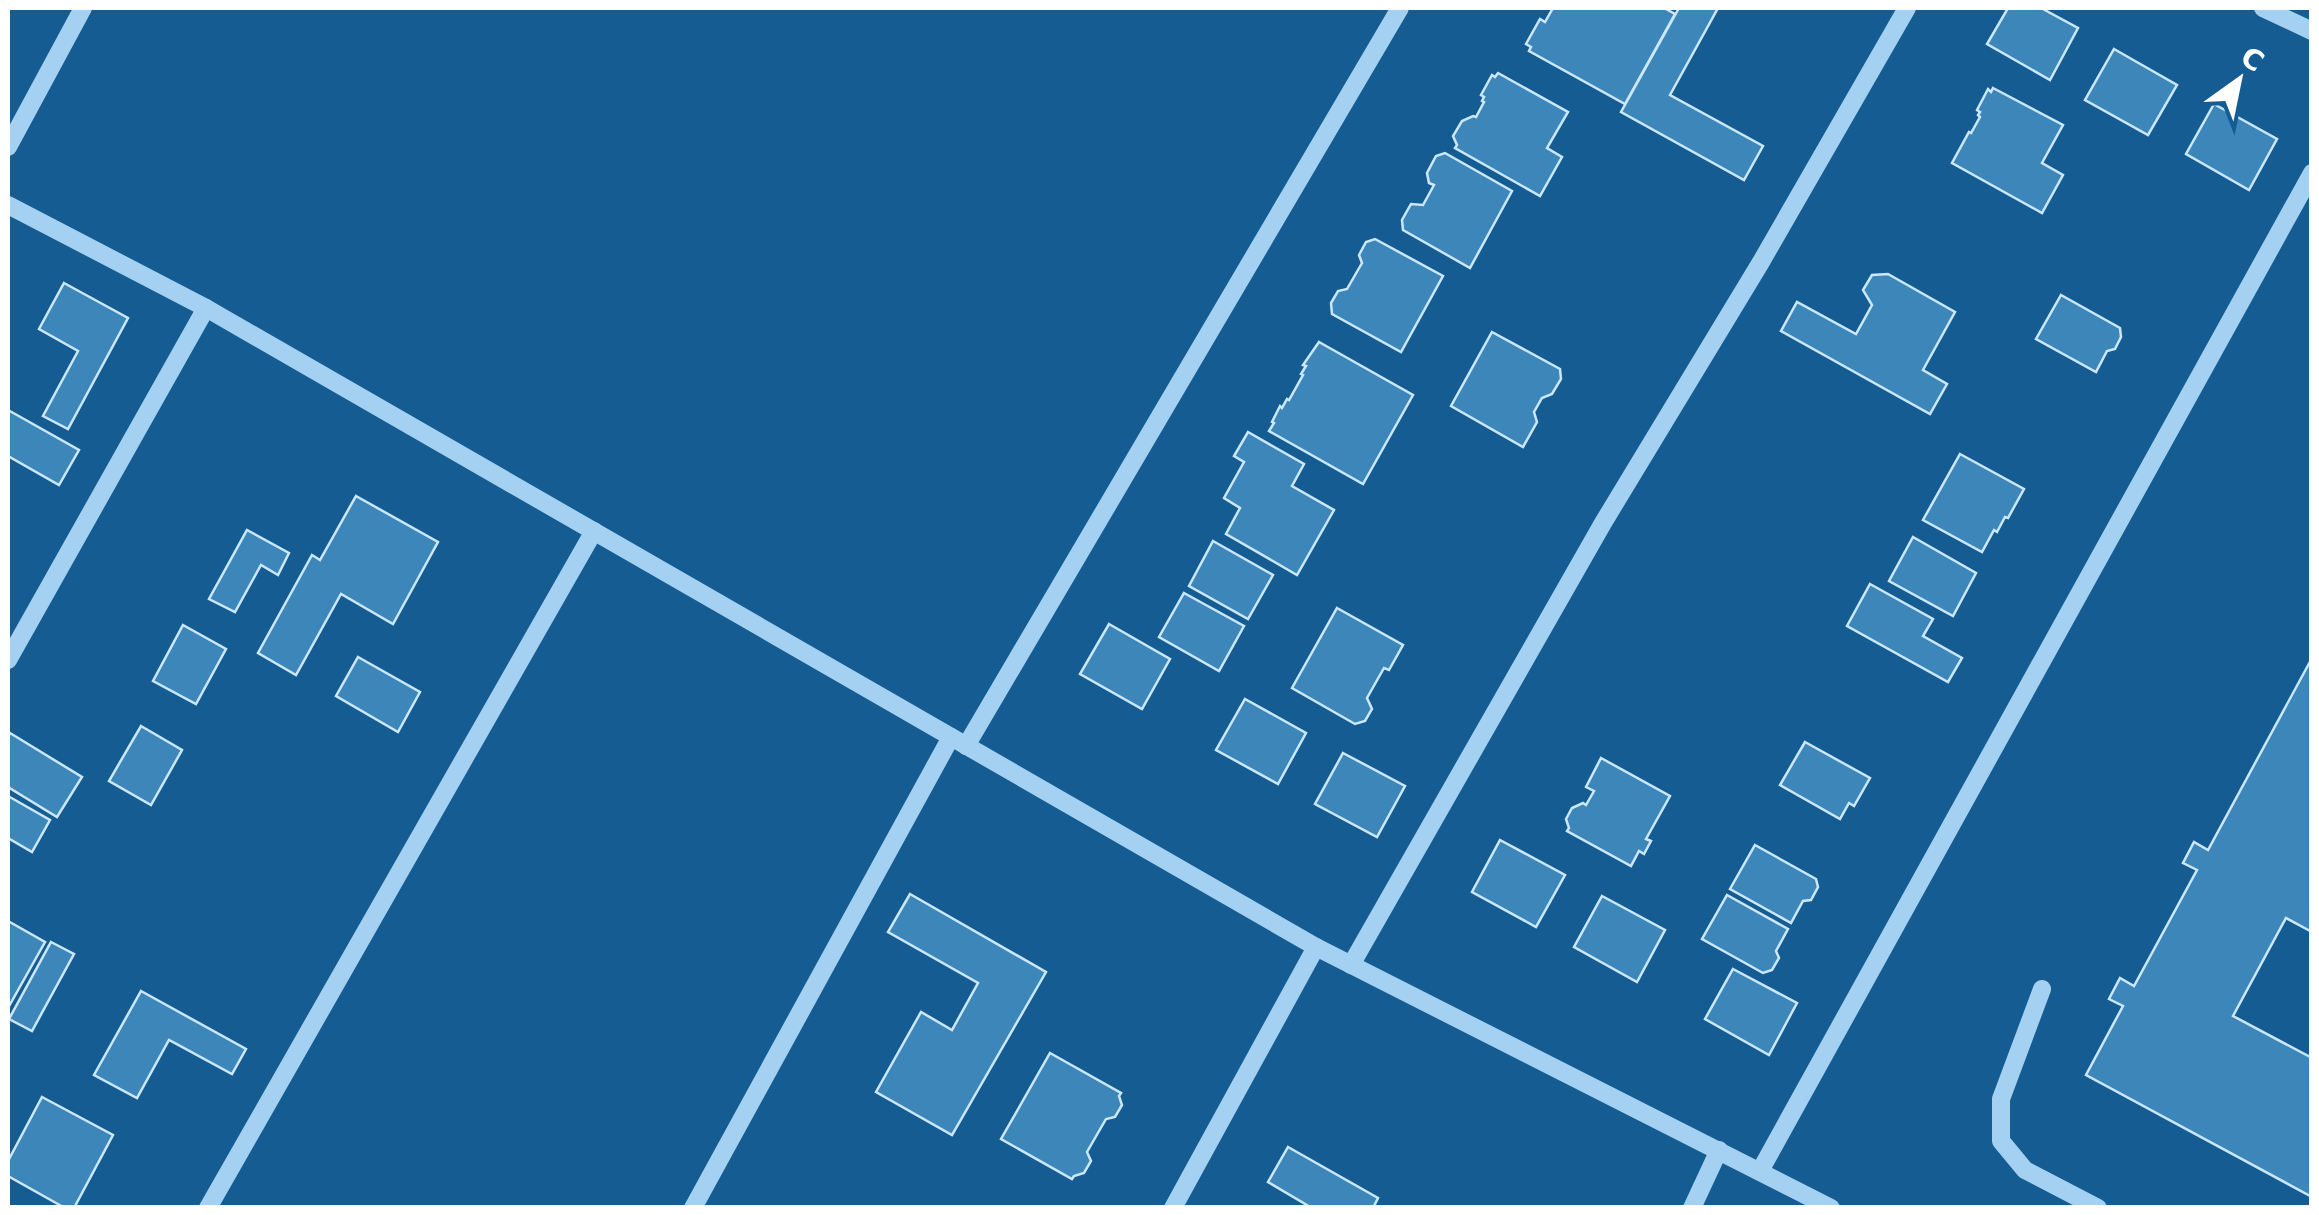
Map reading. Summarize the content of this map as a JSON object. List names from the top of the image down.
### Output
{
  "north": "top right"
}
